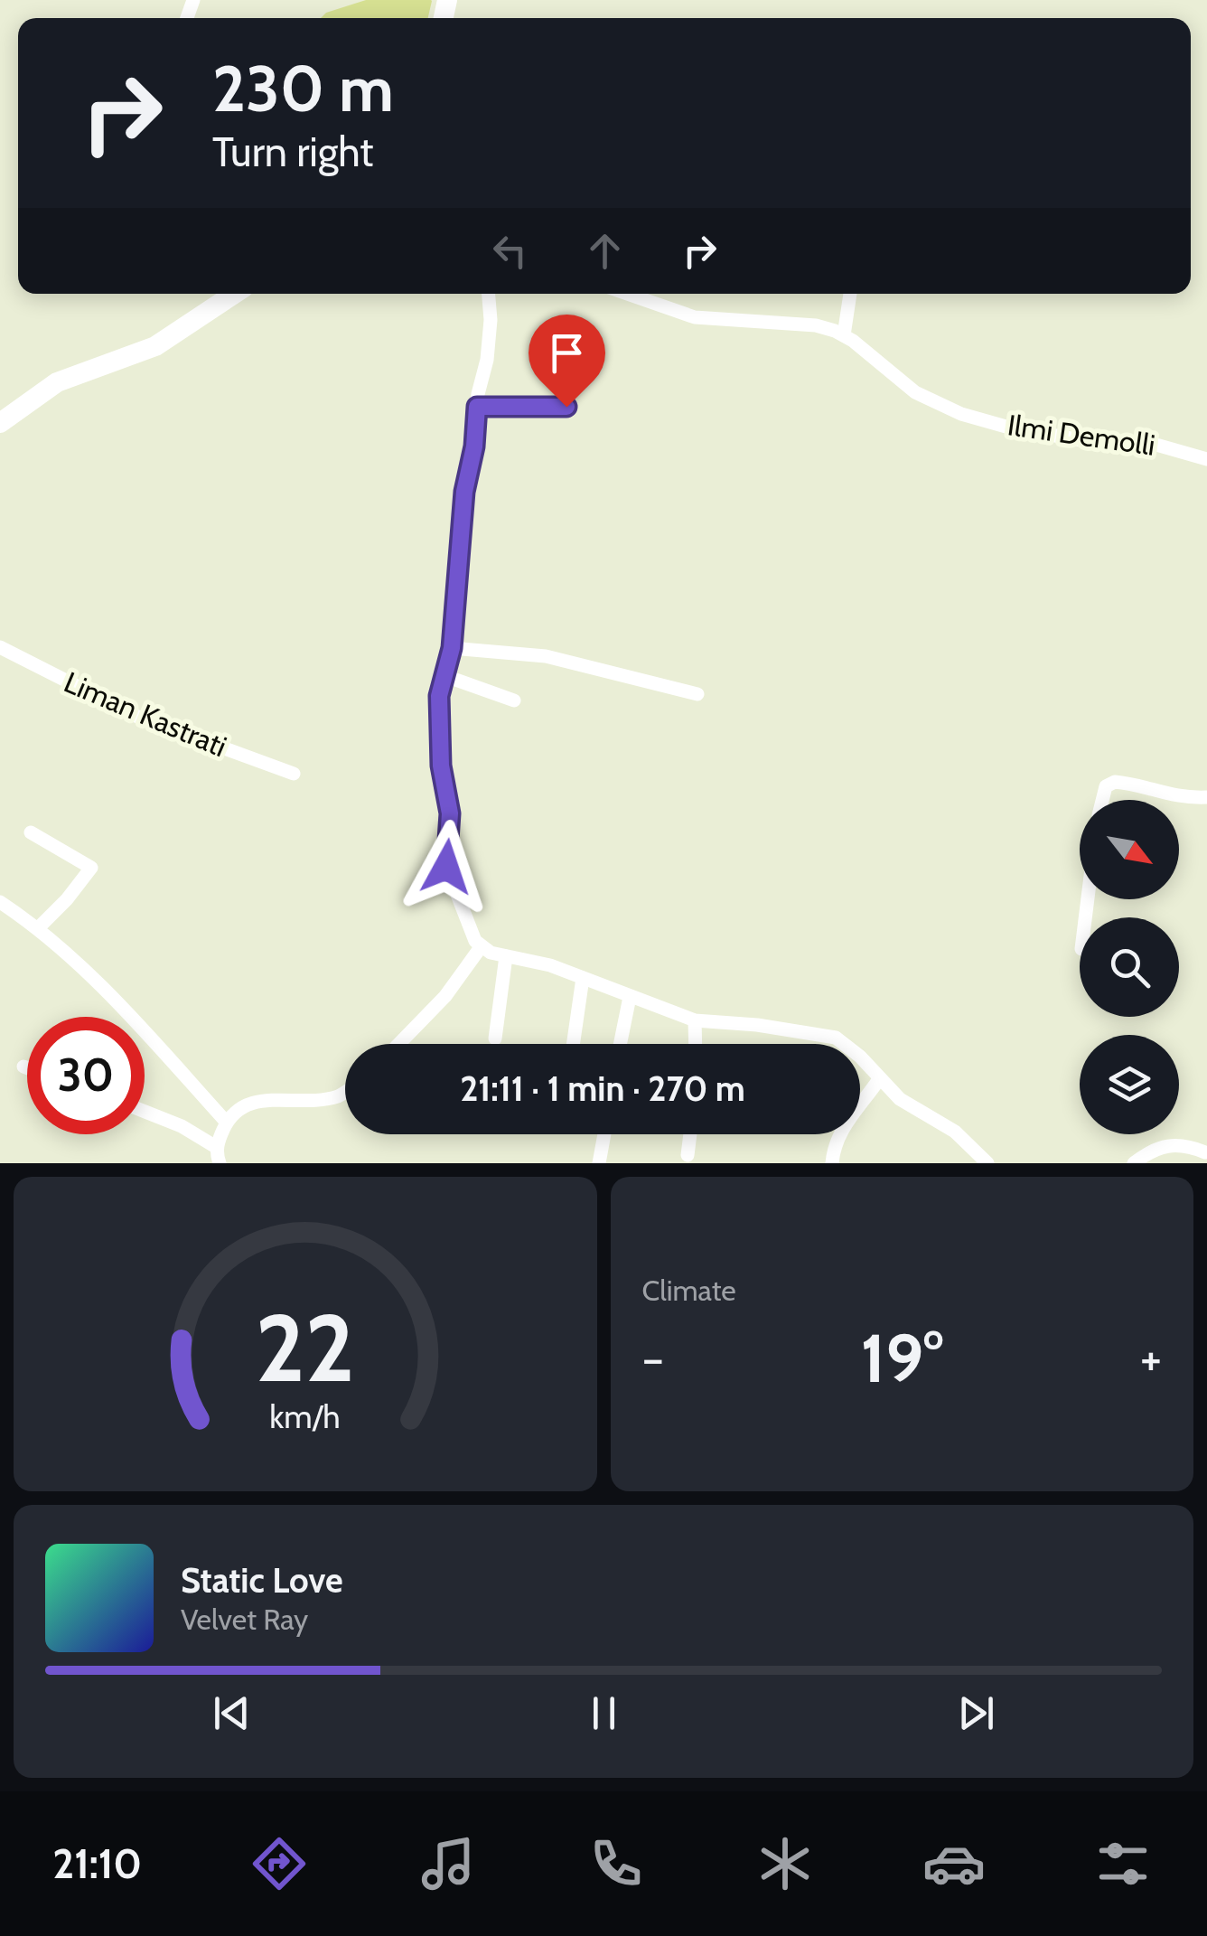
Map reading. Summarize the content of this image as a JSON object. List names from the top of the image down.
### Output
{
  "streets": {
    "street": ["Ilmi Demolli", "Liman Kastrati"]
  },
  "north": "bottom right",
  "page": {
    "turn": ["230 m", "Turn right"],
    "limit": "30",
    "trip": "21:11 · 1 min · 270 m",
    "tile": "Climate",
    "heat": ["−", "19°", "+"],
    "song": ["Static Love", "Velvet Ray"],
    "tabs": "21:10",
    "gauge": ["22", "km/h"]
  }
}
